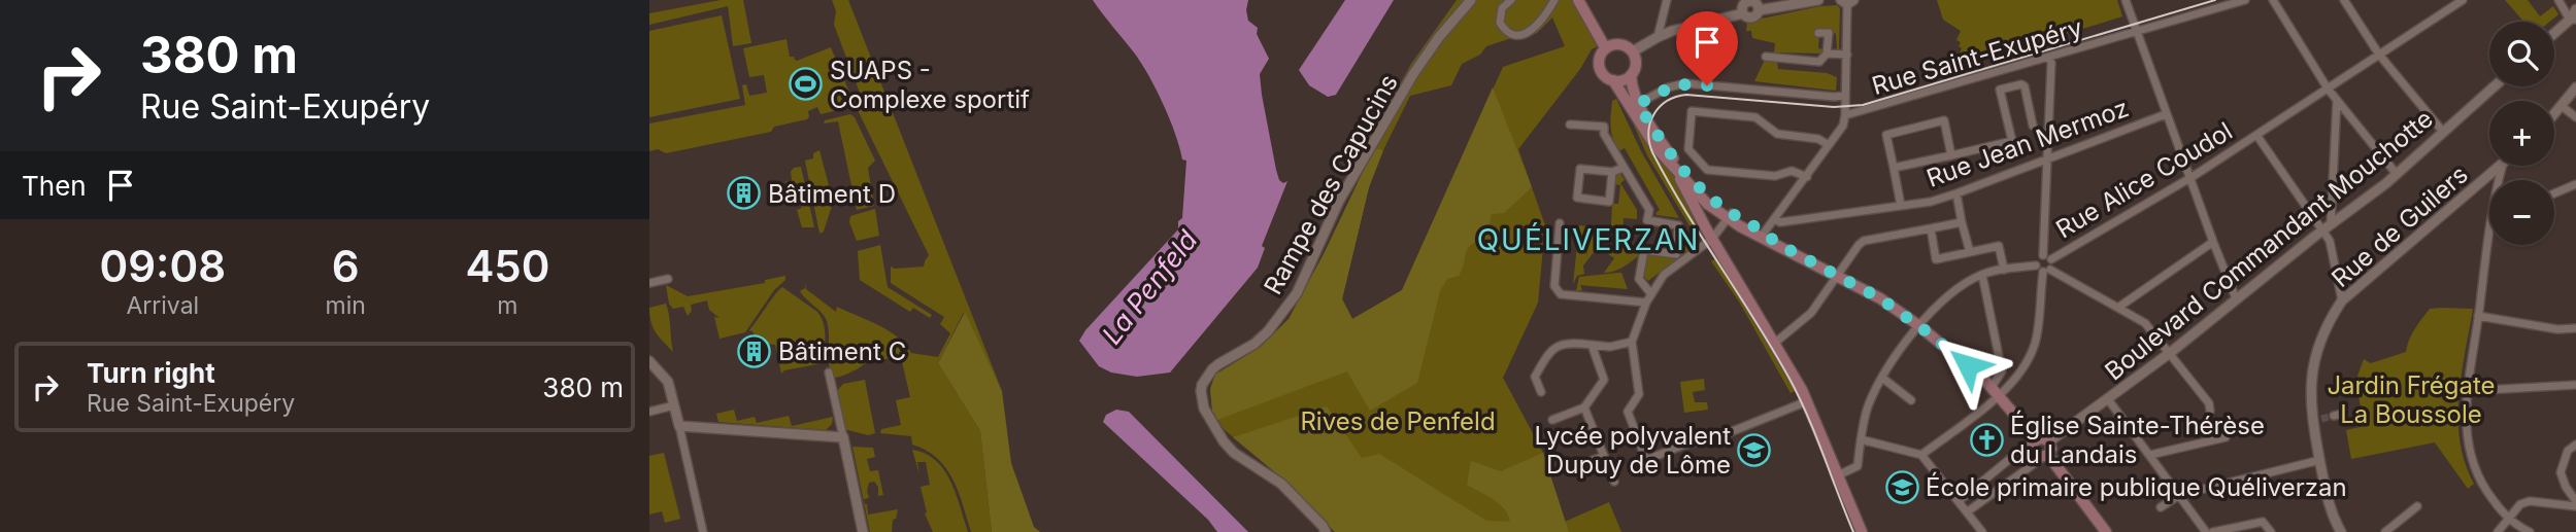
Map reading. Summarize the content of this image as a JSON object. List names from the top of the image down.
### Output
{
  "streets": {
    "street": [
      "Rue Saint-Exupéry",
      "Rue Jean Mermoz",
      "Rue Alice Coudol",
      "Rampe des Capucins",
      "Rue de Guilers",
      "Boulevard Commandant Mouchotte"
    ]
  },
  "districts": ["QUÉLIVERZAN"],
  "water": ["La Penfeld"],
  "parks": ["Jardin Frégate La Boussole", "Rives de Penfeld"],
  "places": {
    "sports": ["SUAPS - Complexe sportif"],
    "building": ["Bâtiment D", "Bâtiment C"],
    "church": ["Église Sainte-Thérèse du Landais"],
    "school or university": ["Lycée polyvalent Dupuy de Lôme", "École primaire publique Quéliverzan"]
  },
  "page": {
    "turn": ["380 m", "Rue Saint-Exupéry"],
    "map_buttons": ["+", "−"],
    "then": "Then",
    "eta": [
      "09:08",
      "Arrival",
      "6",
      "min",
      "450",
      "m"
    ],
    "list": [
      {
        "name": "Turn right",
        "note": "Rue Saint-Exupéry",
        "value": "380 m"
      }
    ]
  }
}
